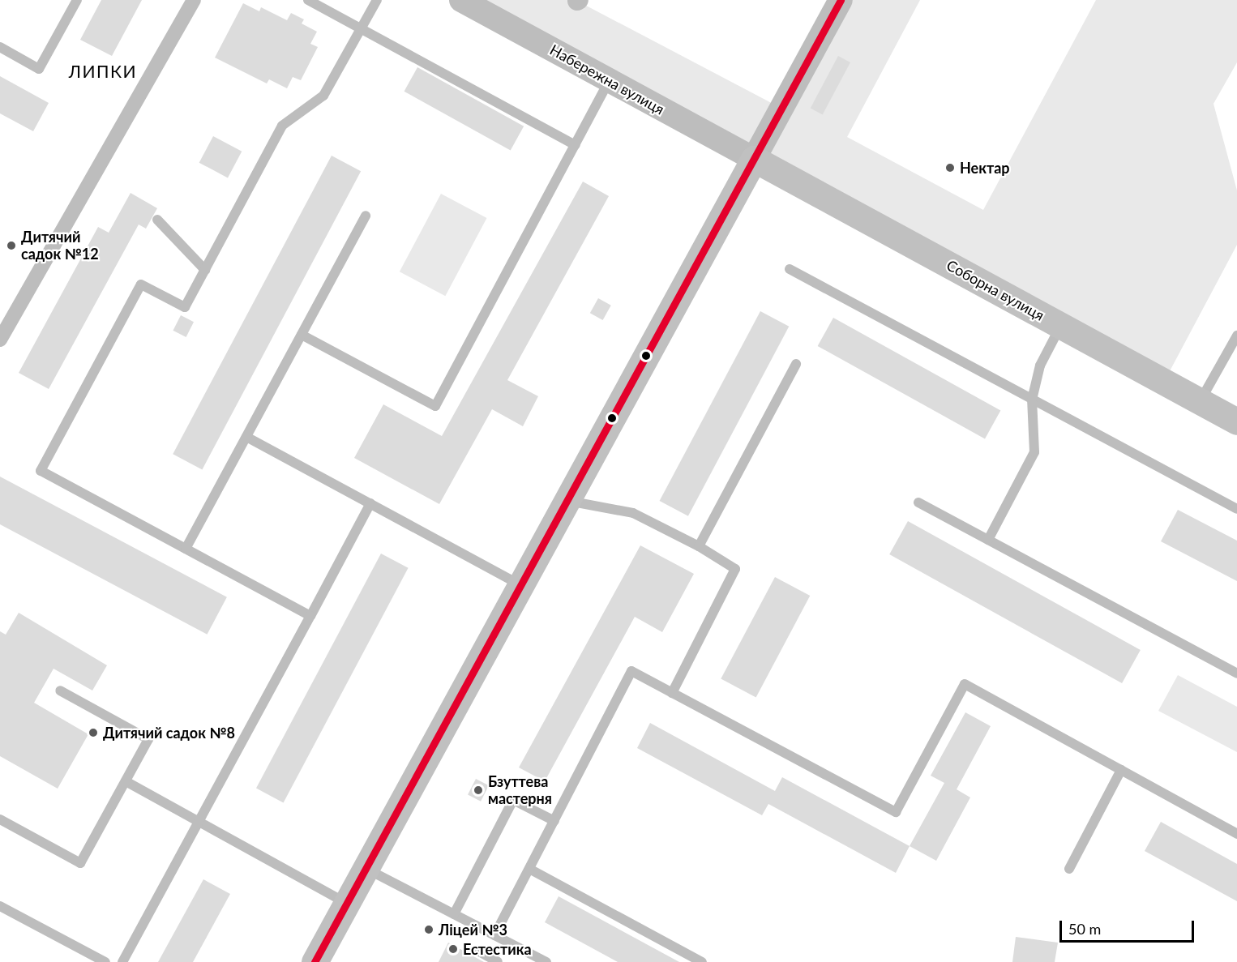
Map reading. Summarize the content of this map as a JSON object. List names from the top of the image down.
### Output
{
  "streets": {
    "main road": ["Соборна вулиця"],
    "street": ["Набережна вулиця"]
  },
  "crossings": [
    ["Набережна вулиця", "Соборна вулиця"]
  ],
  "districts": ["ЛИПКИ"],
  "places": [
    "Нектар",
    "Дитячий садок №12",
    "Дитячий садок №8",
    "Бзуттева мастерня",
    "Ліцей №3",
    "Естестика"
  ],
  "scale_bar": "50 m"
}
